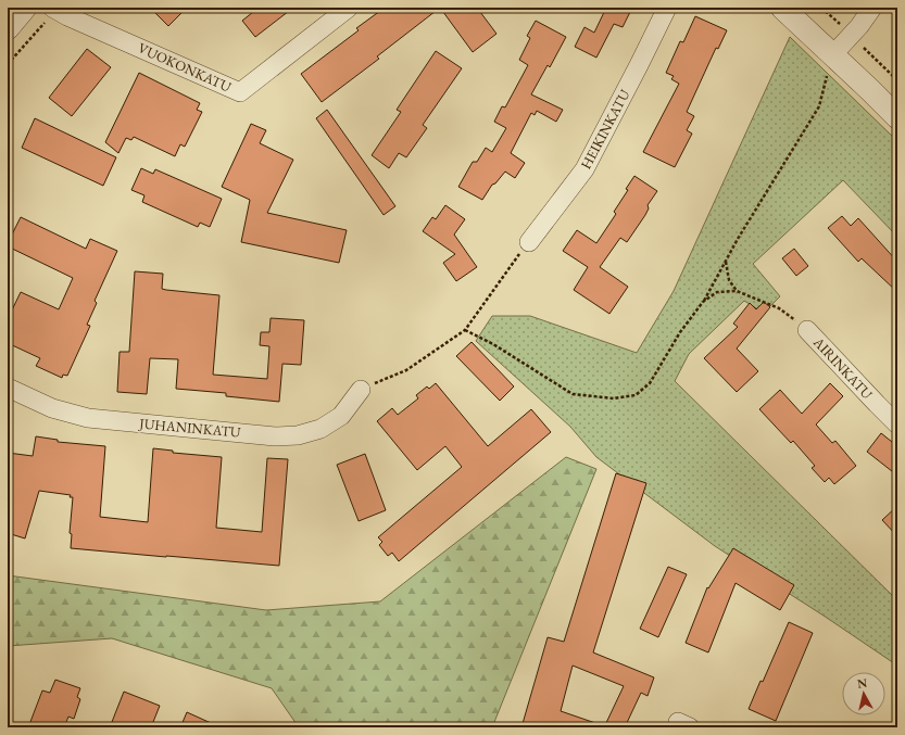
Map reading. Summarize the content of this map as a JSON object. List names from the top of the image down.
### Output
{
  "streets": {
    "street": [
      "VUOKONKATU",
      "HEIKINKATU",
      "AIRINKATU",
      "JUHANINKATU"
    ]
  },
  "north": "top"
}
